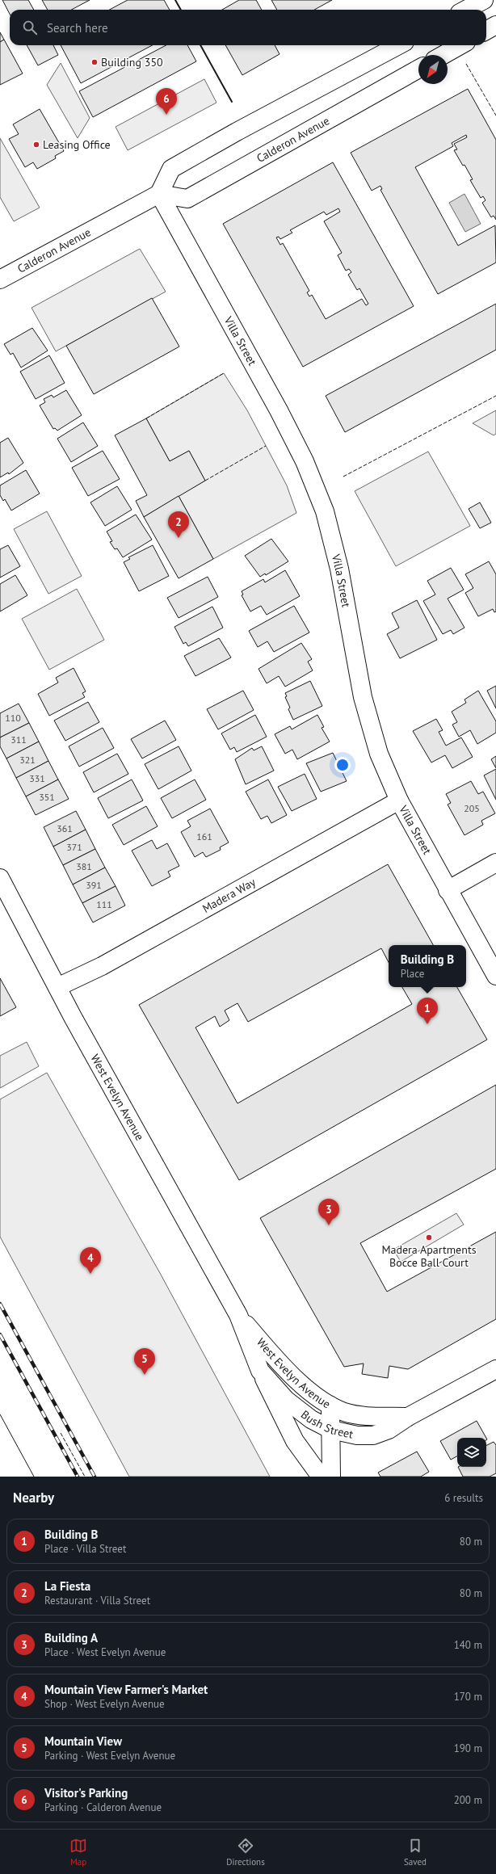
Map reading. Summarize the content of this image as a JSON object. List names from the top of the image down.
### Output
{
  "streets": {
    "street": [
      "Calderon Avenue",
      "Villa Street",
      "Madera Way",
      "West Evelyn Avenue",
      "Bush Street"
    ]
  },
  "crossings": [
    ["Calderon Avenue", "Villa Street"],
    ["Villa Street", "Madera Way"],
    ["Madera Way", "West Evelyn Avenue"],
    ["West Evelyn Avenue", "Bush Street"]
  ],
  "places": ["Building 350", "Leasing Office", "Madera Apartments Bocce Ball Court"],
  "house_numbers": [
    "110",
    "311",
    "321",
    "331",
    "351",
    "205",
    "361",
    "161",
    "371",
    "381",
    "391",
    "111"
  ],
  "north": "bottom left",
  "page": {
    "search": "Search here",
    "pins": [
      "6",
      "2",
      "1",
      "3",
      "4",
      "5"
    ],
    "popup": ["Building B", "Place"],
    "heading": ["Nearby", "6 results"],
    "list": [
      {
        "mark": "1",
        "name": "Building B",
        "note": "Place · Villa Street",
        "value": "80 m"
      },
      {
        "mark": "2",
        "name": "La Fiesta",
        "note": "Restaurant · Villa Street",
        "value": "80 m"
      },
      {
        "mark": "3",
        "name": "Building A",
        "note": "Place · West Evelyn Avenue",
        "value": "140 m"
      },
      {
        "mark": "4",
        "name": "Mountain View Farmer's Market",
        "note": "Shop · West Evelyn Avenue",
        "value": "170 m"
      },
      {
        "mark": "5",
        "name": "Mountain View",
        "note": "Parking · West Evelyn Avenue",
        "value": "190 m"
      },
      {
        "mark": "6",
        "name": "Visitor's Parking",
        "note": "Parking · Calderon Avenue",
        "value": "200 m"
      }
    ],
    "nav": ["Map", "Directions", "Saved"]
  }
}
